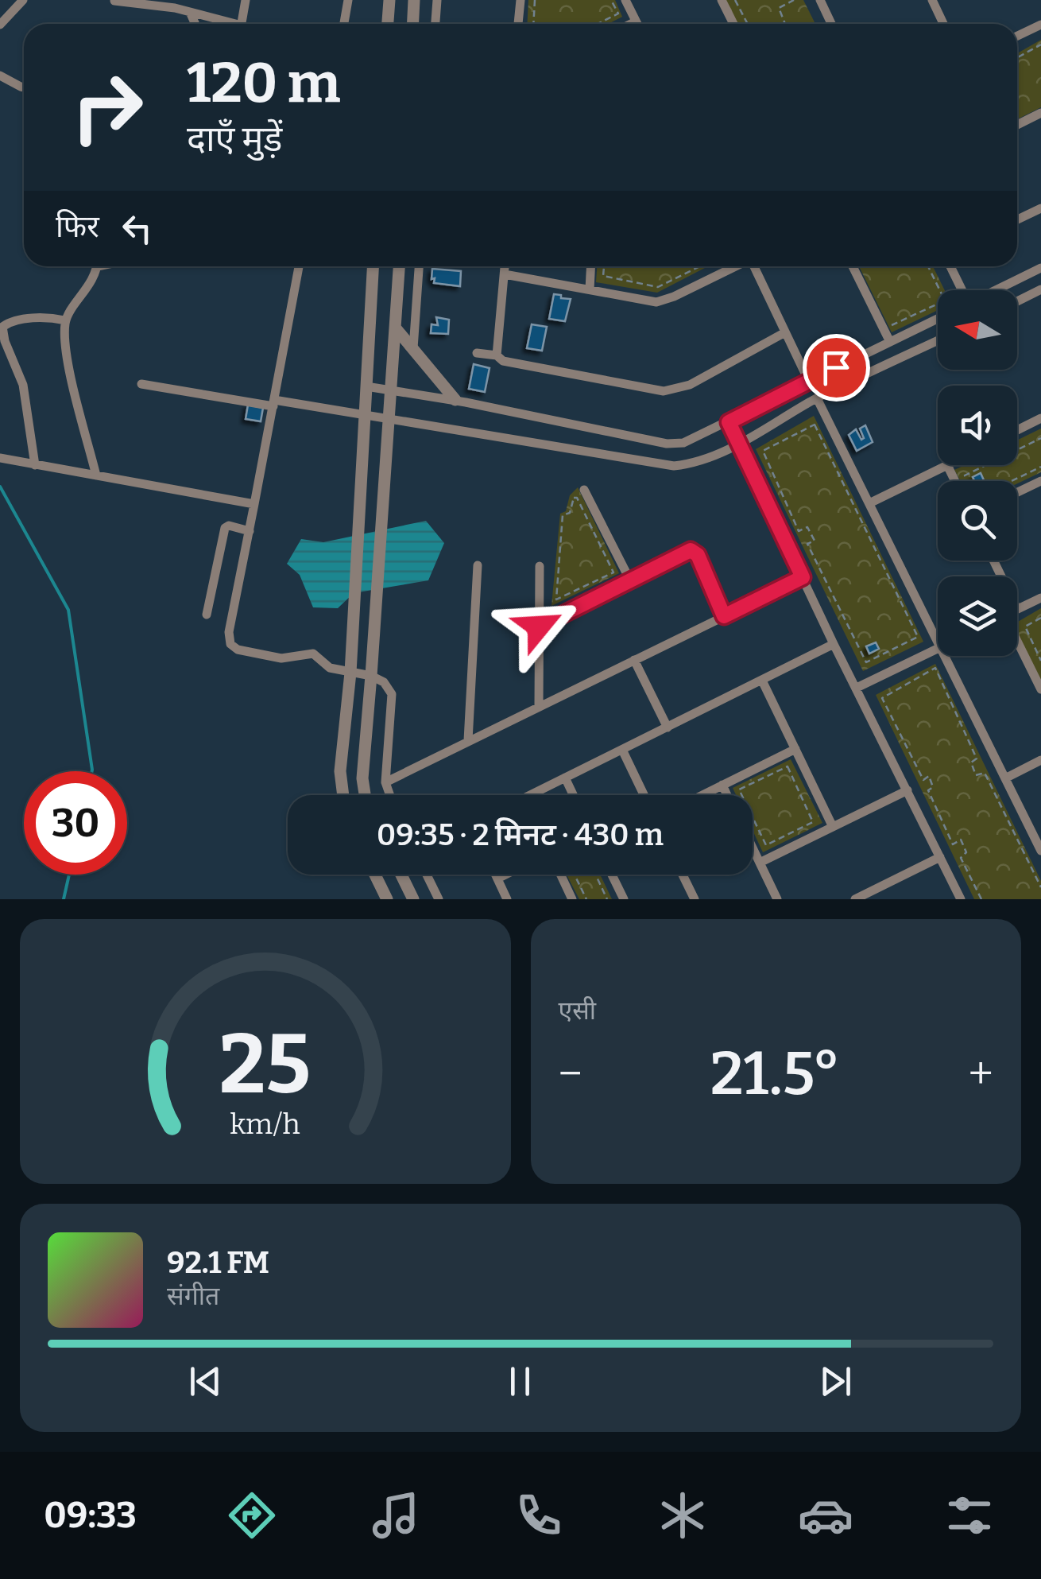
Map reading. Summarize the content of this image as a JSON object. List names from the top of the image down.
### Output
{
  "north": "left",
  "page": {
    "turn": ["120 m", "दाएँ मुड़ें"],
    "then": "फिर",
    "limit": "30",
    "trip": "09:35 · 2 मिनट · 430 m",
    "tile": "एसी",
    "heat": ["−", "21.5°", "+"],
    "song": ["92.1 FM", "संगीत"],
    "tabs": "09:33",
    "gauge": ["25", "km/h"]
  }
}
